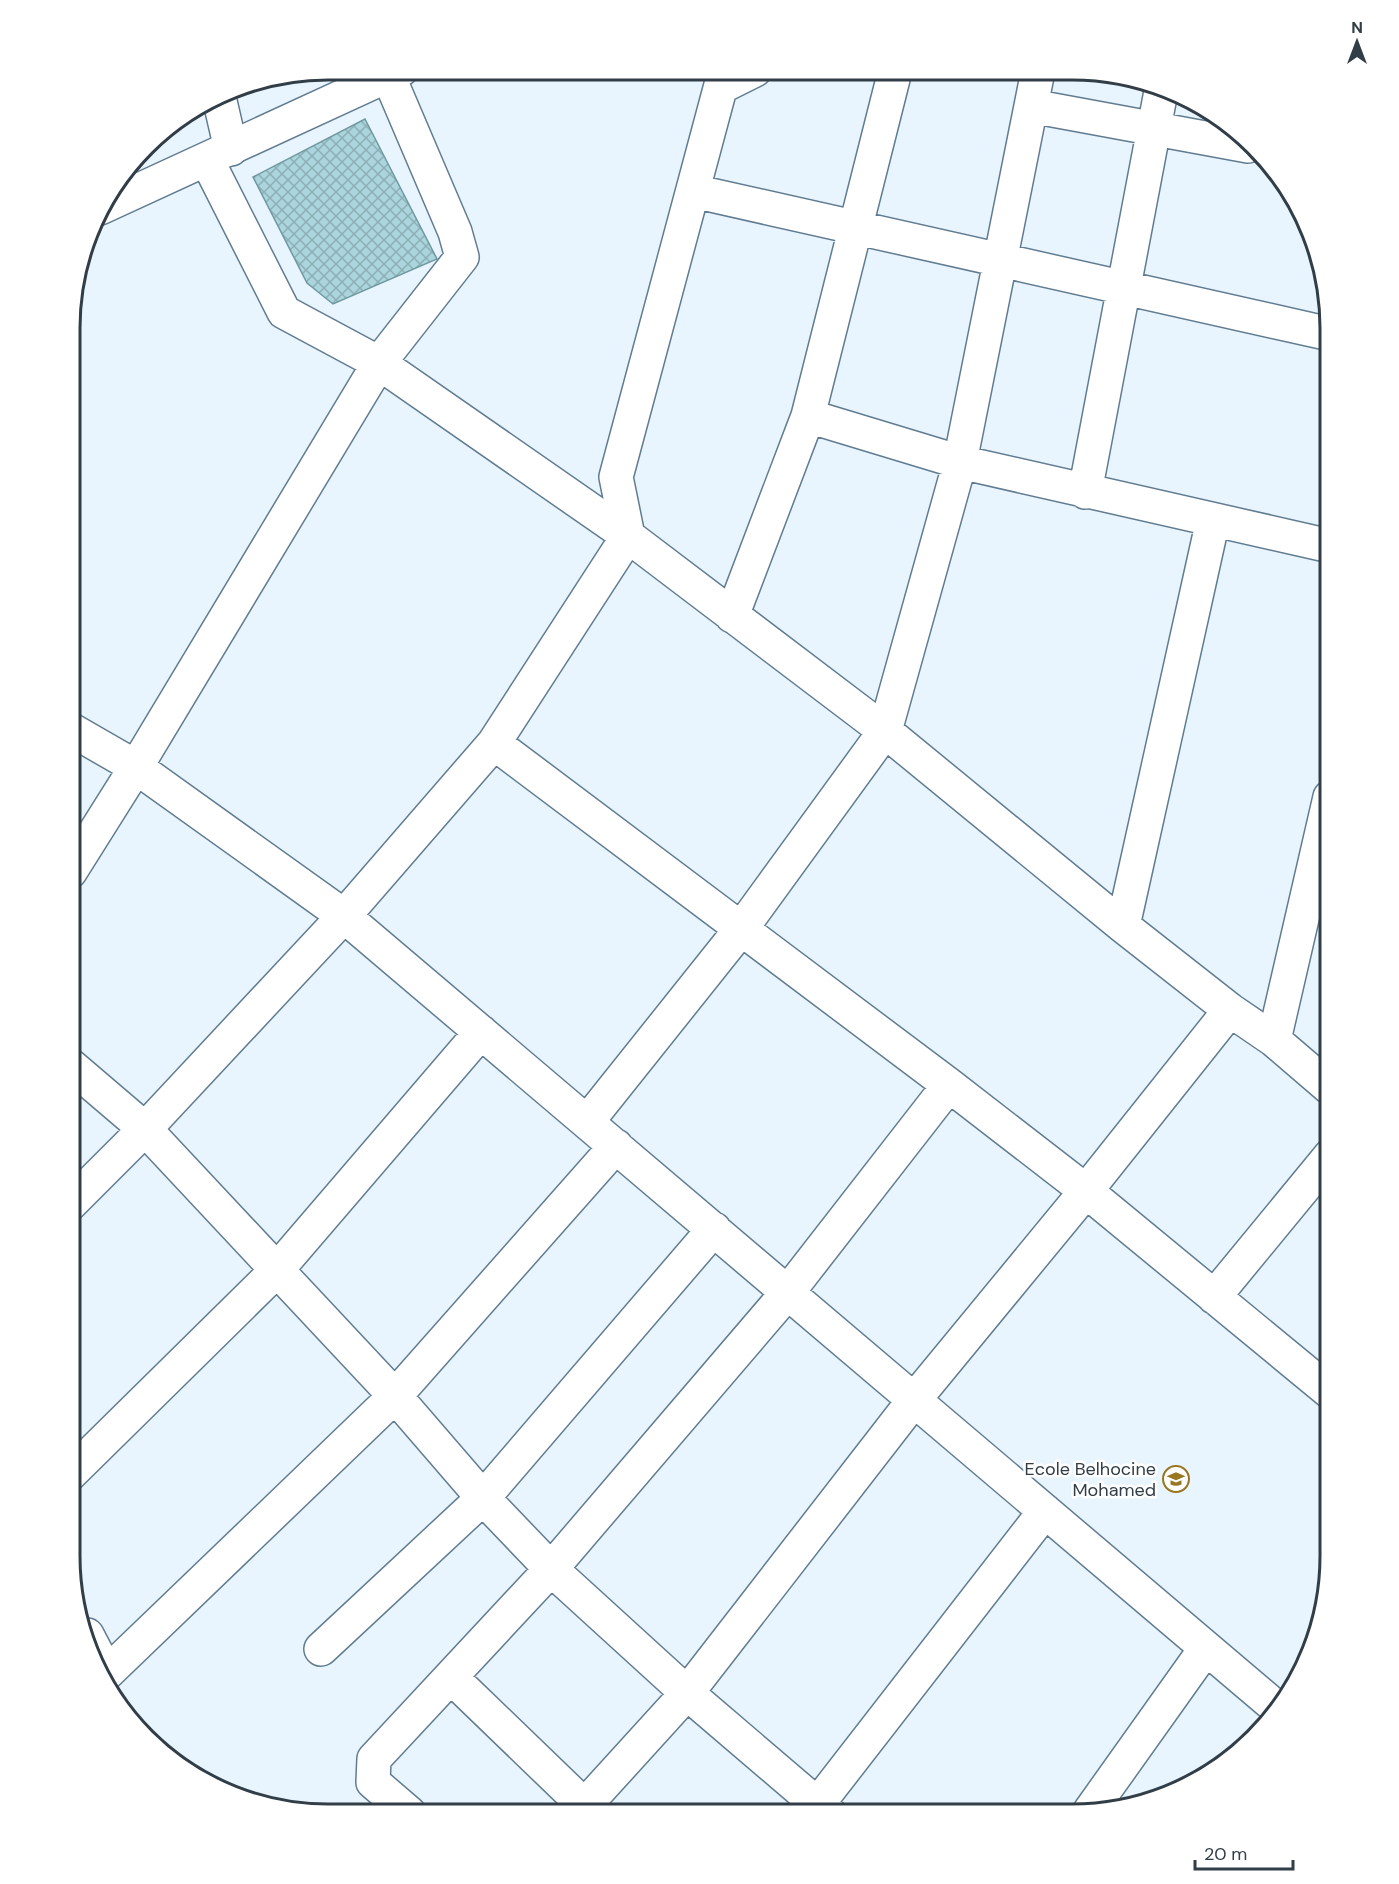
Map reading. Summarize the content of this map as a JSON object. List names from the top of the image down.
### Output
{
  "places": {
    "school or university": ["Ecole Belhocine Mohamed"]
  },
  "scale_bar": "20 m",
  "north": "top"
}
